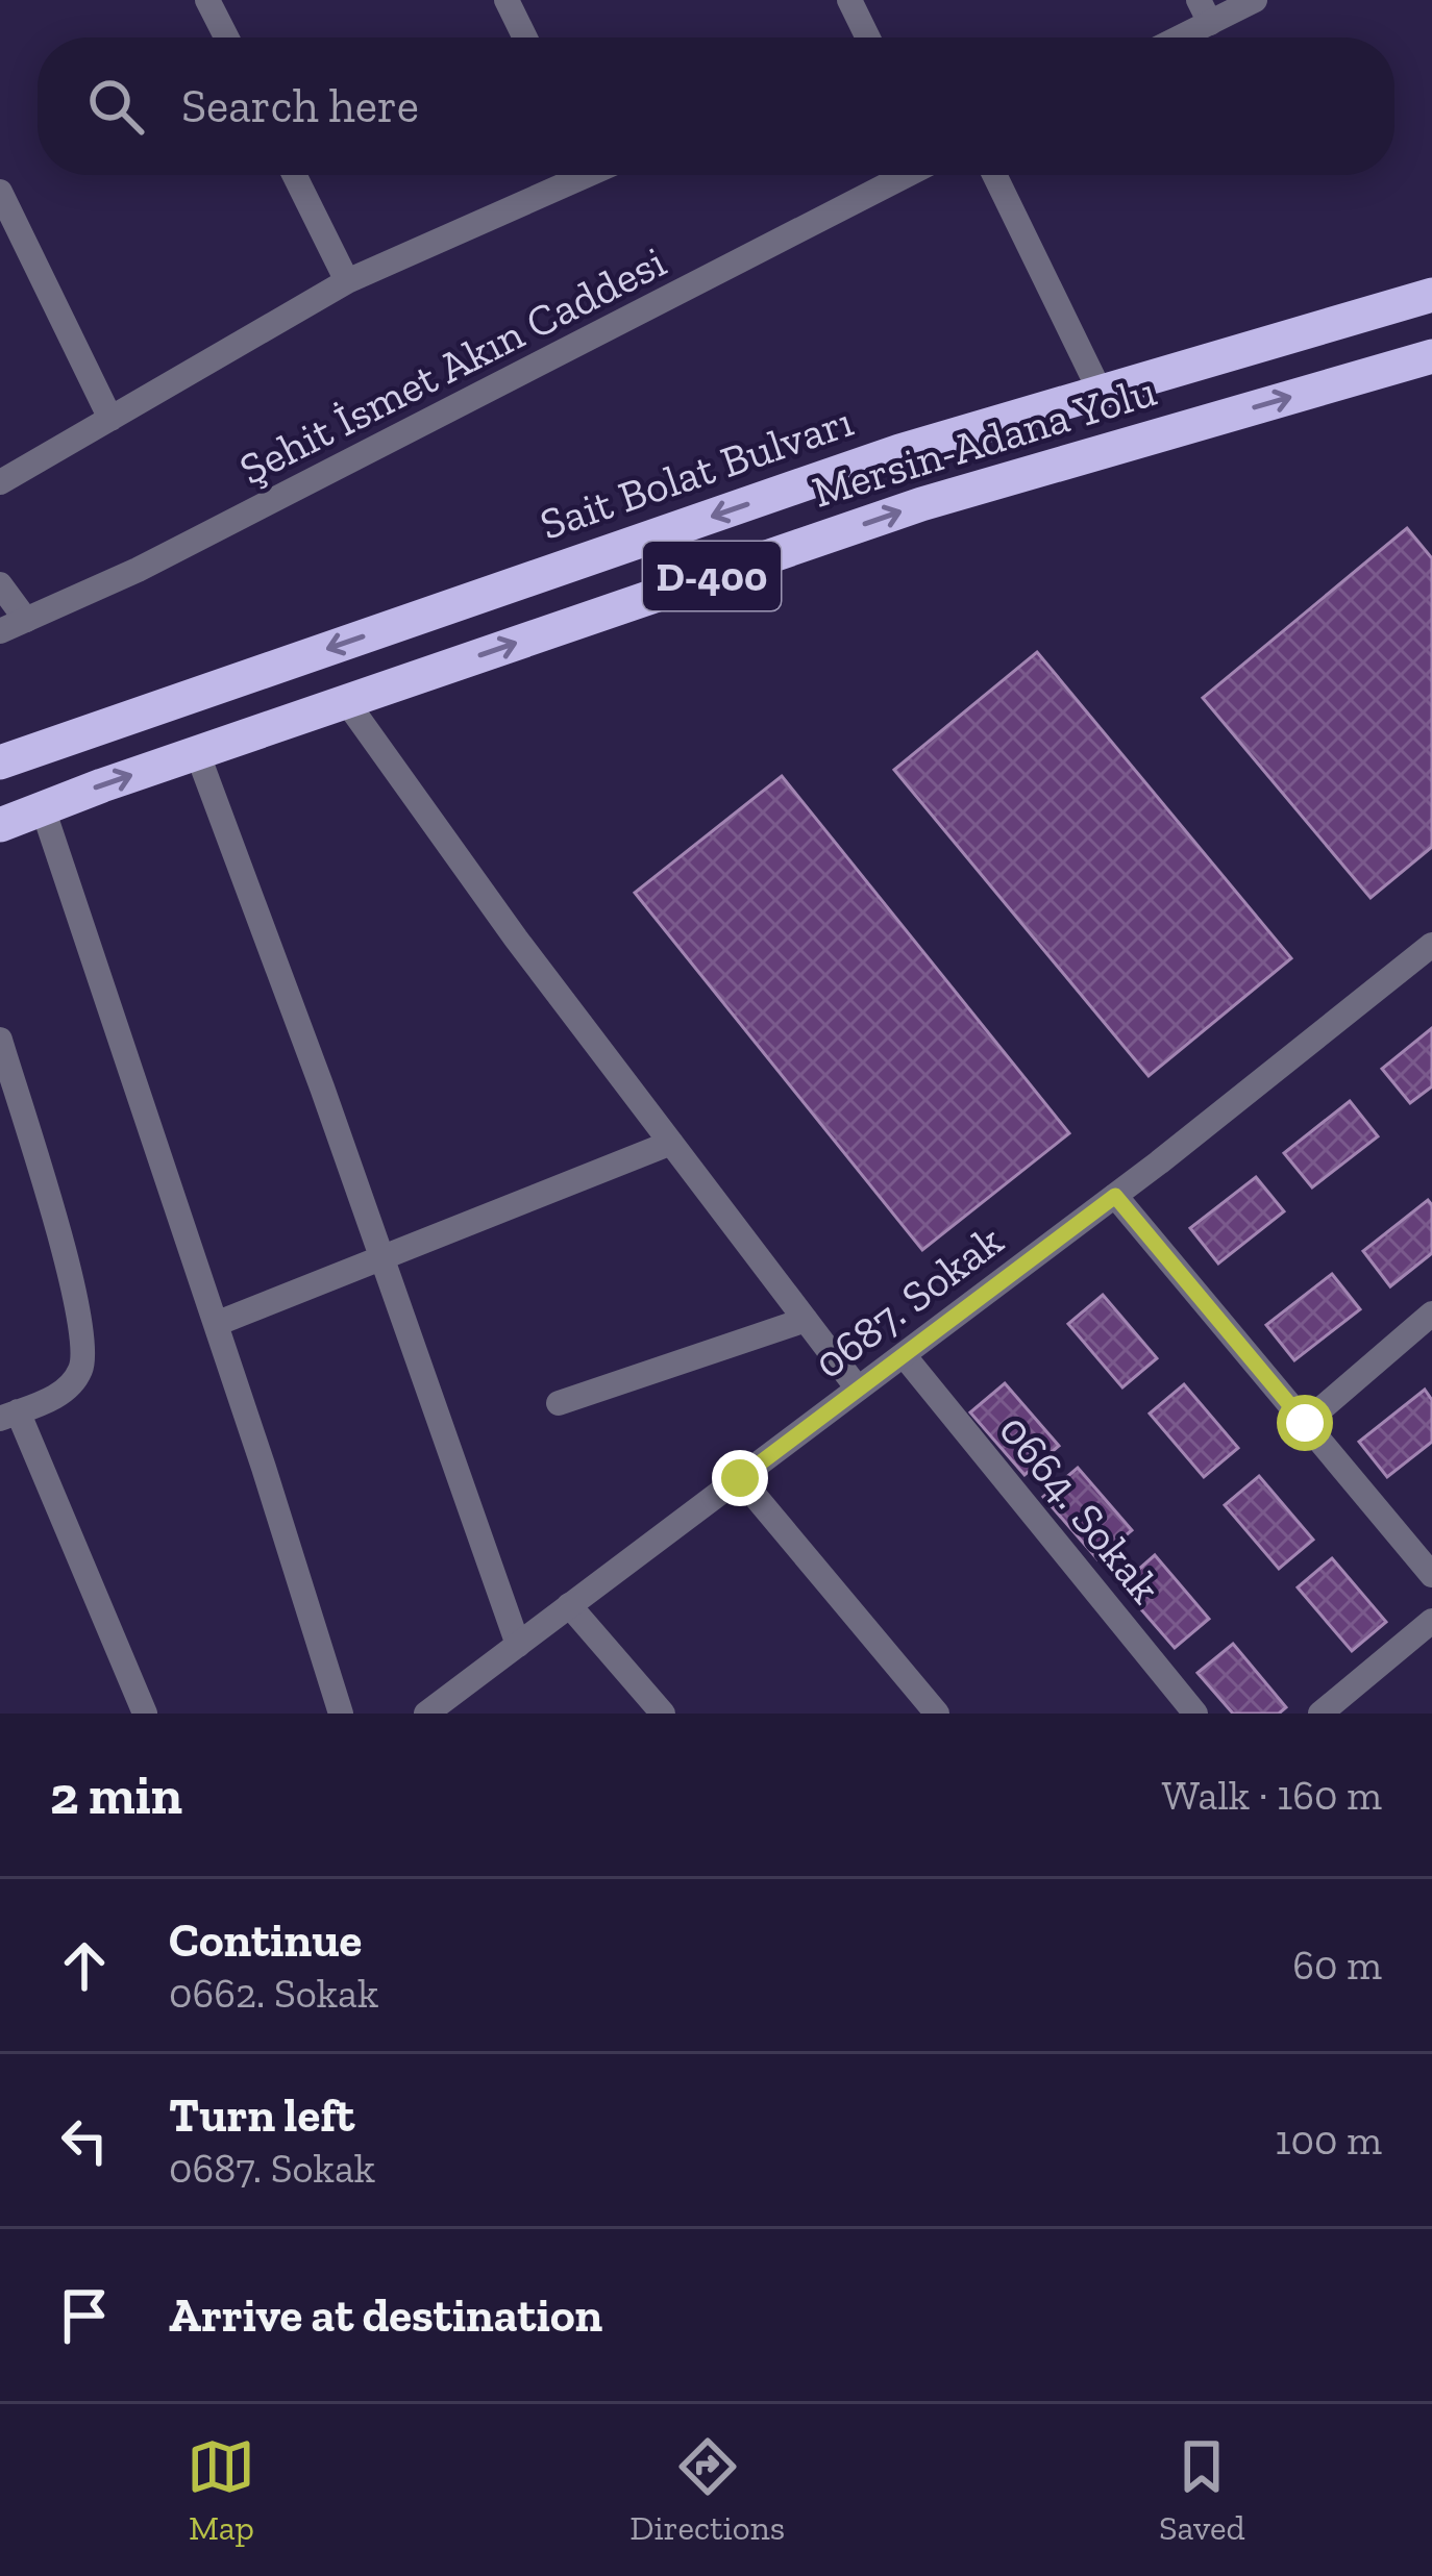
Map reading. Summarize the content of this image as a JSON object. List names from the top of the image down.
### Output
{
  "streets": {
    "highway": ["Mersin-Adana Yolu", "Sait Bolat Bulvarı", "D-400"],
    "street": ["Şehit İsmet Akın Caddesi", "0687. Sokak", "0664. Sokak"]
  },
  "crossings": [
    ["0687. Sokak", "0664. Sokak"]
  ],
  "one_way": ["Mersin-Adana Yolu", "Sait Bolat Bulvarı"],
  "page": {
    "search": "Search here",
    "heading": ["2 min", "Walk · 160 m"],
    "list": [
      ["Continue", "0662. Sokak", "60 m"],
      ["Turn left", "0687. Sokak", "100 m"],
      "Arrive at destination"
    ],
    "nav": ["Map", "Directions", "Saved"]
  }
}
